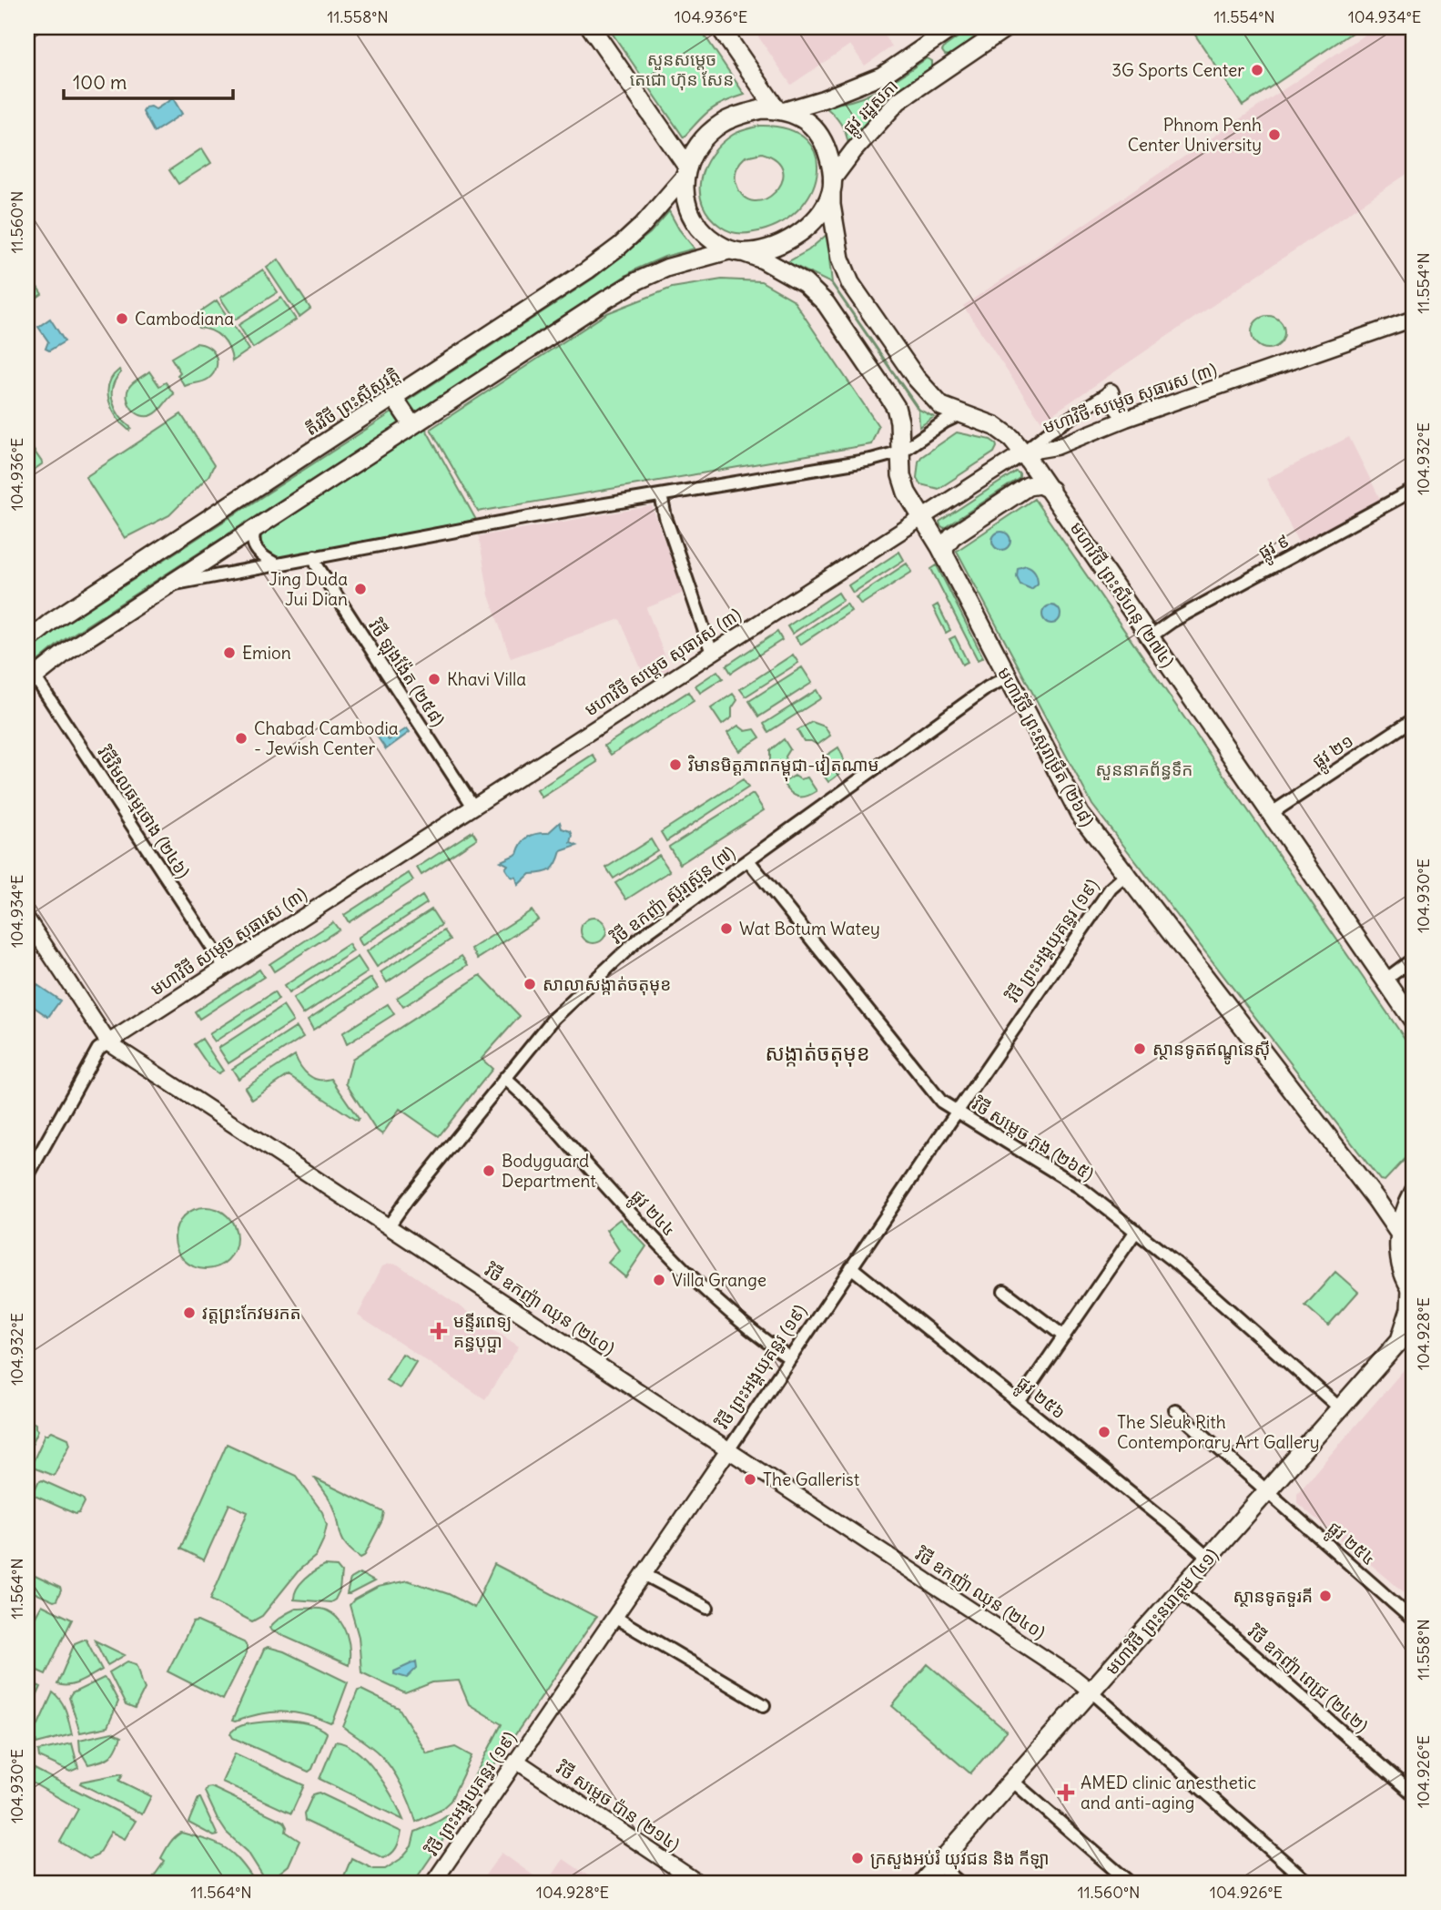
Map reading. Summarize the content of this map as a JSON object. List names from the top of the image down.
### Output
{
  "streets": {
    "main road": [
      "ផ្លូវ រដ្ឋសភា",
      "តីរវិថី ព្រះស៊ីសុវត្តិ",
      "មហាវិថី ព្រះសីហនុ (២៧៤)",
      "មហាវិថី ព្រះសុរាម្រឹត (២៦៨)",
      "មហាវិថី ព្រះនរោត្តម (៤១)"
    ],
    "street": [
      "មហាវិថី សម្តេច សុធារស (៣)",
      "ផ្លូវ ៩",
      "វិថី ឡុងង៉ែត (២៥៨)",
      "ផ្លូវ ២១",
      "វិថីវិមលធម្មថោង (២៤៦)",
      "វិថី ឧកញ៉ា ស៊ួរស៊្រុន (៧)",
      "វិថី ព្រះអង្គយុគន្ធរ (១៩)",
      "វិថី សម្តេច ភួង (២៦៥)",
      "ផ្លូវ ២៤៤",
      "វិថី ឧកញ៉ា ឈុន (២៤០)",
      "ផ្លូវ ២៥៦",
      "ផ្លូវ ២៥៤",
      "វិថី ឧកញ៉ា ពេជ្រ (២៤២)",
      "វិថី សម្តេច ប៉ាន (២១៤)"
    ]
  },
  "crossings": [
    ["ផ្លូវ រដ្ឋសភា", "តីរវិថី ព្រះស៊ីសុវត្តិ"],
    ["ផ្លូវ រដ្ឋសភា", "មហាវិថី ព្រះសីហនុ (២៧៤)"],
    ["ផ្លូវ រដ្ឋសភា", "មហាវិថី ព្រះសុរាម្រឹត (២៦៨)"],
    ["មហាវិថី សម្តេច សុធារស (៣)", "មហាវិថី ព្រះសីហនុ (២៧៤)"],
    ["មហាវិថី សម្តេច សុធារស (៣)", "វិថី ឡុងង៉ែត (២៥៨)"],
    ["មហាវិថី សម្តេច សុធារស (៣)", "មហាវិថី ព្រះសុរាម្រឹត (២៦៨)"],
    ["មហាវិថី សម្តេច សុធារស (៣)", "វិថីវិមលធម្មថោង (២៤៦)"],
    ["មហាវិថី សម្តេច សុធារស (៣)", "វិថី ឧកញ៉ា ឈុន (២៤០)"],
    ["តីរវិថី ព្រះស៊ីសុវត្តិ", "មហាវិថី ព្រះសីហនុ (២៧៤)"],
    ["តីរវិថី ព្រះស៊ីសុវត្តិ", "មហាវិថី ព្រះសុរាម្រឹត (២៦៨)"],
    ["ផ្លូវ ៩", "មហាវិថី ព្រះសីហនុ (២៧៤)"],
    ["មហាវិថី ព្រះសីហនុ (២៧៤)", "មហាវិថី ព្រះសុរាម្រឹត (២៦៨)"],
    ["មហាវិថី ព្រះសីហនុ (២៧៤)", "ផ្លូវ ២១"],
    ["មហាវិថី ព្រះសុរាម្រឹត (២៦៨)", "វិថី ឧកញ៉ា ស៊ួរស៊្រុន (៧)"],
    ["មហាវិថី ព្រះសុរាម្រឹត (២៦៨)", "វិថី ព្រះអង្គយុគន្ធរ (១៩)"],
    ["វិថី ឧកញ៉ា ស៊ួរស៊្រុន (៧)", "វិថី សម្តេច ភួង (២៦៥)"],
    ["វិថី ឧកញ៉ា ស៊ួរស៊្រុន (៧)", "ផ្លូវ ២៤៤"],
    ["វិថី ឧកញ៉ា ស៊ួរស៊្រុន (៧)", "វិថី ឧកញ៉ា ឈុន (២៤០)"],
    ["វិថី ព្រះអង្គយុគន្ធរ (១៩)", "វិថី សម្តេច ភួង (២៦៥)"],
    ["វិថី ព្រះអង្គយុគន្ធរ (១៩)", "ផ្លូវ ២៤៤"],
    ["វិថី ព្រះអង្គយុគន្ធរ (១៩)", "វិថី ឧកញ៉ា ឈុន (២៤០)"],
    ["វិថី ព្រះអង្គយុគន្ធរ (១៩)", "ផ្លូវ ២៥៦"],
    ["វិថី ព្រះអង្គយុគន្ធរ (១៩)", "វិថី សម្តេច ប៉ាន (២១៤)"],
    ["វិថី សម្តេច ភួង (២៦៥)", "មហាវិថី ព្រះនរោត្តម (៤១)"],
    ["វិថី ឧកញ៉ា ឈុន (២៤០)", "មហាវិថី ព្រះនរោត្តម (៤១)"],
    ["ផ្លូវ ២៥៦", "មហាវិថី ព្រះនរោត្តម (៤១)"],
    ["ផ្លូវ ២៥៤", "មហាវិថី ព្រះនរោត្តម (៤១)"],
    ["មហាវិថី ព្រះនរោត្តម (៤១)", "វិថី ឧកញ៉ា ពេជ្រ (២៤២)"]
  ],
  "districts": ["សង្កាត់ចតុមុខ"],
  "parks": ["សួនសម្តេច តេជោ ហ៊ុន សែន", "សួននាគព័ន្ធទឹក"],
  "places": {
    "other": [
      "3G Sports Center",
      "Phnom Penh Center University",
      "Cambodiana",
      "Jing Duda Jui Dian",
      "Emion",
      "Khavi Villa",
      "Chabad Cambodia - Jewish Center",
      "វិមានមិត្តភាពកម្ពុជា-វៀតណាម",
      "Wat Botum Watey",
      "សាលាសង្កាត់ចតុមុខ",
      "ស្ថានទូតឥណ្ឌូនេស៊ី",
      "Bodyguard Department",
      "Villa Grange",
      "វត្តព្រះកែវមរកត",
      "The Sleuk Rith Contemporary Art Gallery",
      "The Gallerist",
      "ស្ថានទូតទួរគី",
      "ក្រសួងអប់រំ យុវជន និង កីឡា"
    ],
    "health": ["មន្ទីរពេទ្យ គន្ធបុប្ផា", "AMED clinic anesthetic and anti-aging"]
  },
  "scale_bar": "100 m",
  "coordinates": [
    "11.558°N",
    "104.936°E",
    "11.554°N",
    "104.934°E",
    "11.560°N",
    "104.932°E",
    "104.930°E",
    "104.928°E",
    "11.564°N",
    "104.926°E"
  ]
}
